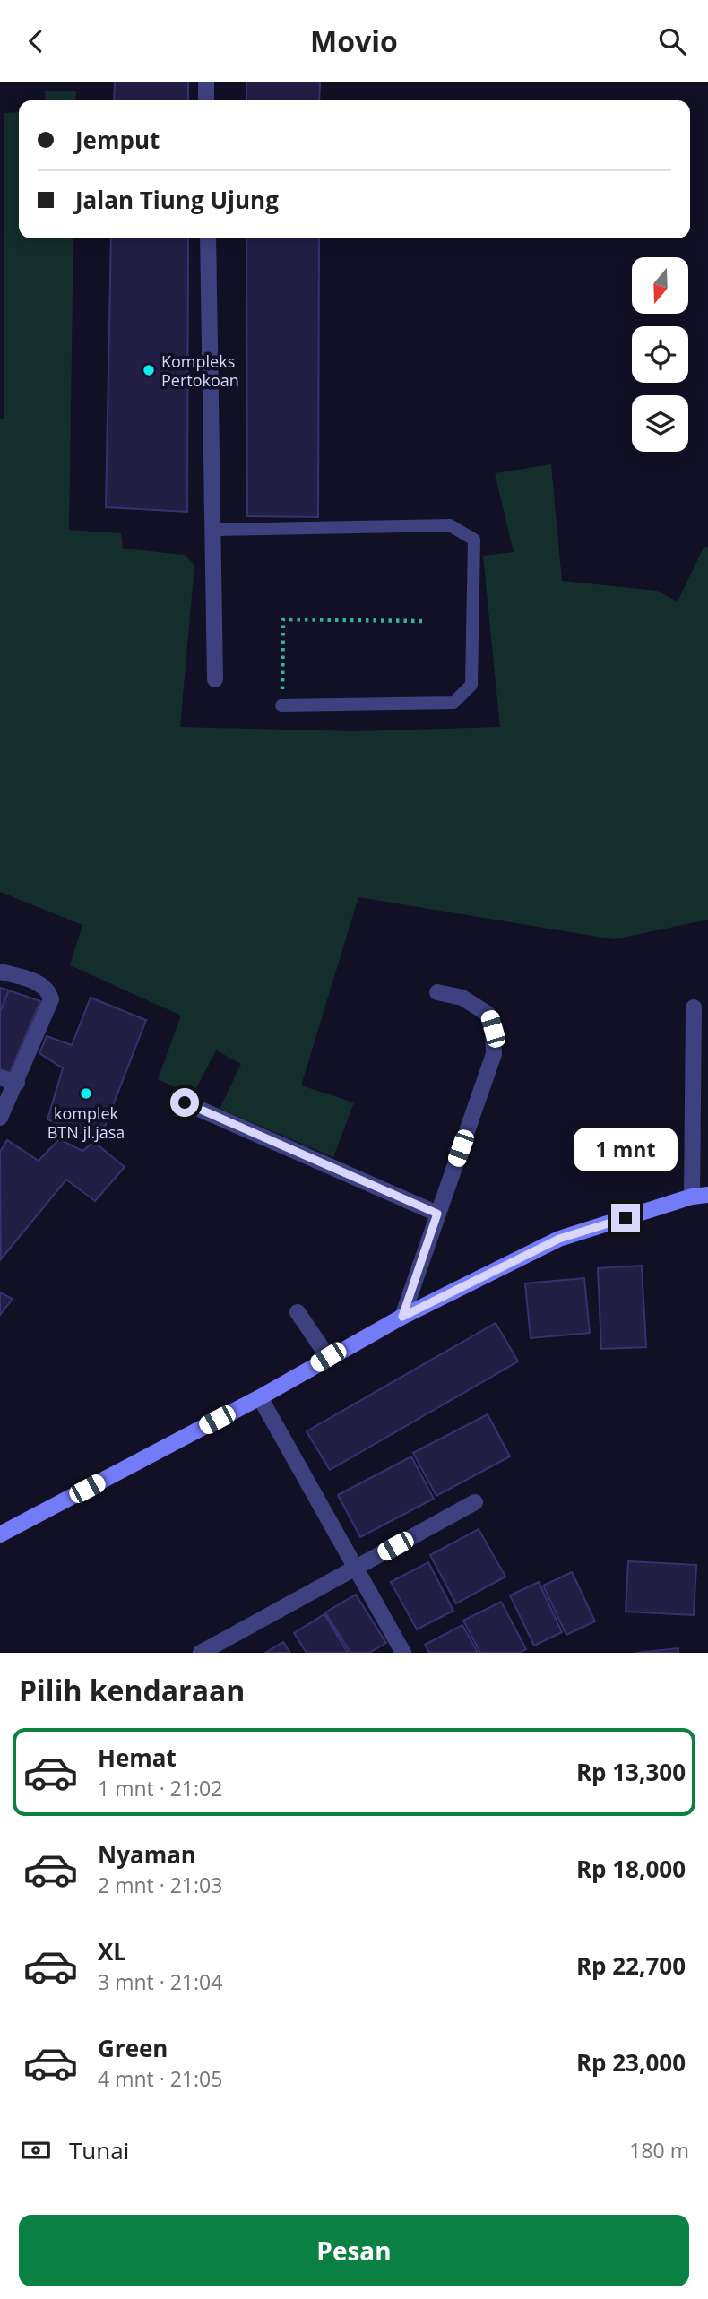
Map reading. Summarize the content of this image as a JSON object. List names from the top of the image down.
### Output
{
  "places": ["Kompleks Pertokoan", "komplek BTN jl.jasa"],
  "north": "bottom",
  "page": {
    "header": "Movio",
    "banner": ["Jemput", "Jalan Tiung Ujung"],
    "bubble": "1 mnt",
    "heading": "Pilih kendaraan",
    "list": [
      {
        "name": "Hemat",
        "note": "1 mnt · 21:02",
        "value": "Rp 13,300"
      },
      {
        "name": "Nyaman",
        "note": "2 mnt · 21:03",
        "value": "Rp 18,000"
      },
      {
        "name": "XL",
        "note": "3 mnt · 21:04",
        "value": "Rp 22,700"
      },
      {
        "name": "Green",
        "note": "4 mnt · 21:05",
        "value": "Rp 23,000"
      }
    ],
    "pay": ["Tunai", "180 m"],
    "buttons": "Pesan"
  }
}
